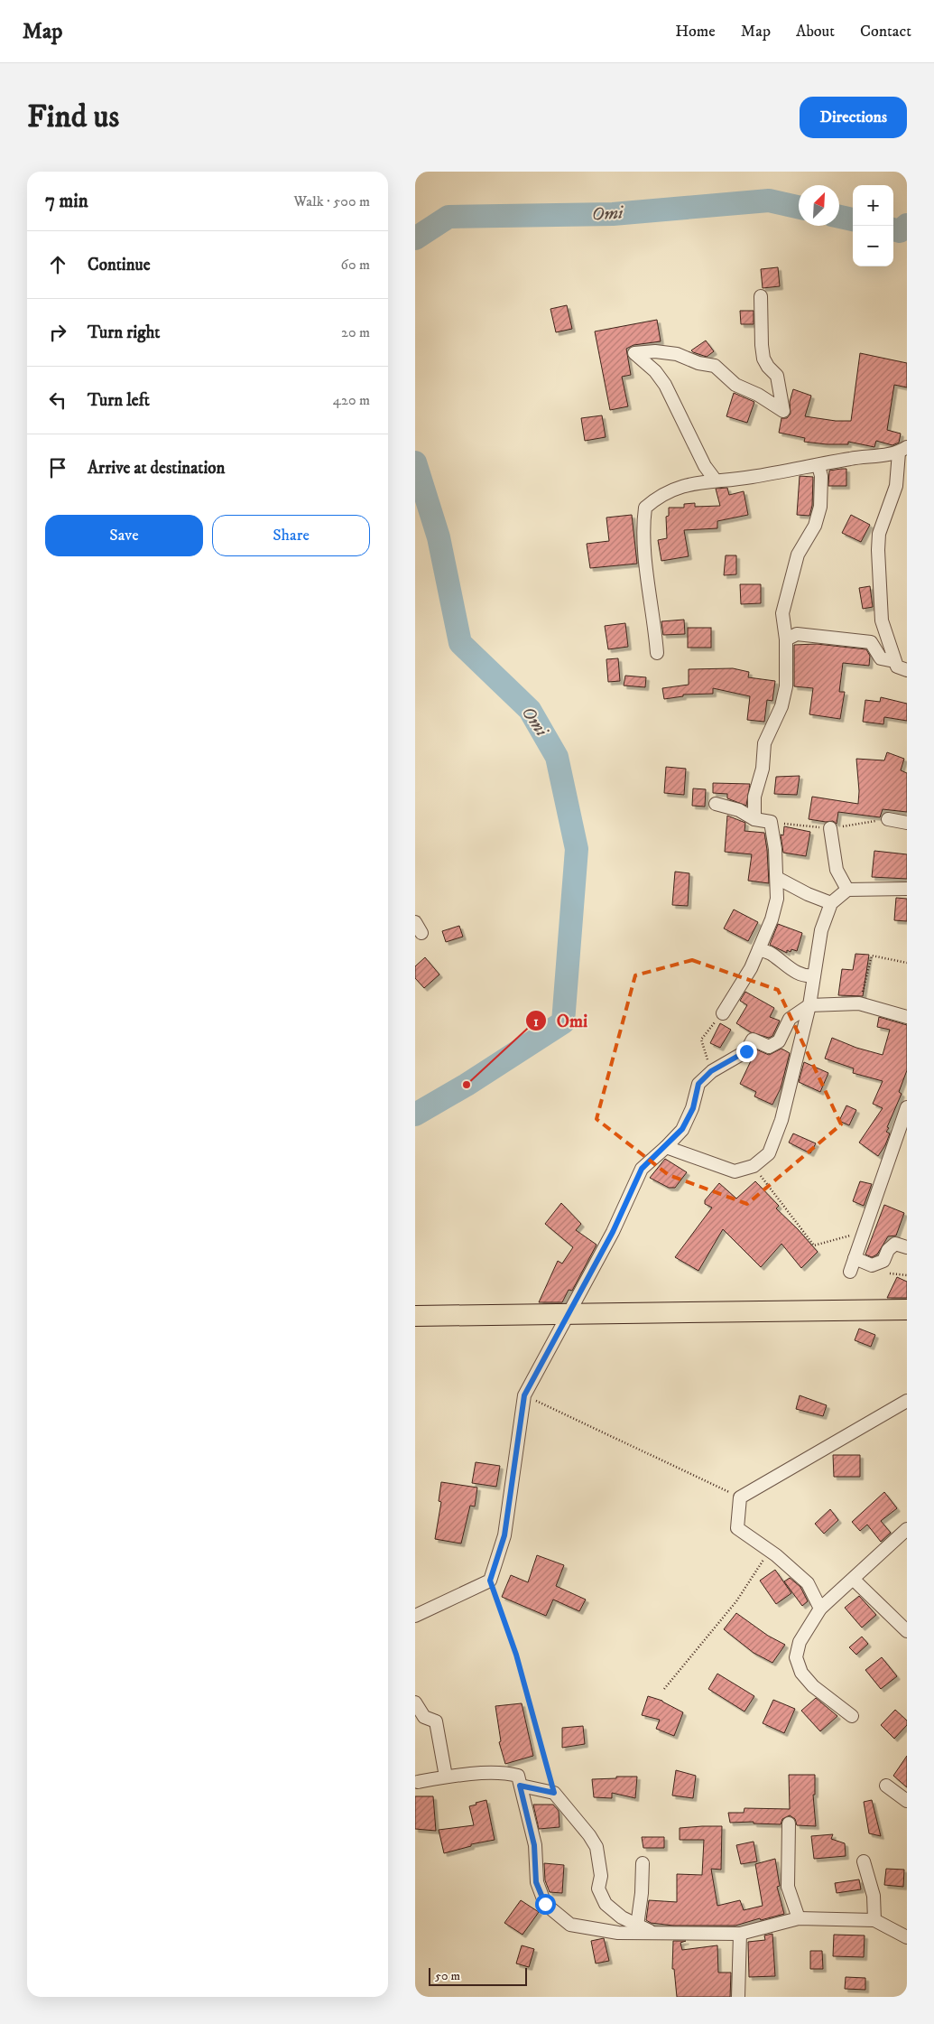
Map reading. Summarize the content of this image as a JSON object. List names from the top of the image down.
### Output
{
  "water": ["Omi"],
  "places": ["Omi"],
  "scale_bar": "50 m",
  "north": "top right",
  "page": {
    "header": "Map",
    "nav": [
      "Home",
      "Map",
      "About",
      "Contact"
    ],
    "buttons": [
      "Directions",
      ["Save", "Share"]
    ],
    "title": "Find us",
    "heading": ["7 min", "Walk · 500 m"],
    "map_buttons": ["+", "−"],
    "list": [
      ["Continue", "60 m"],
      ["Turn right", "20 m"],
      ["Turn left", "420 m"],
      "Arrive at destination"
    ],
    "scale": "50 m"
  }
}
